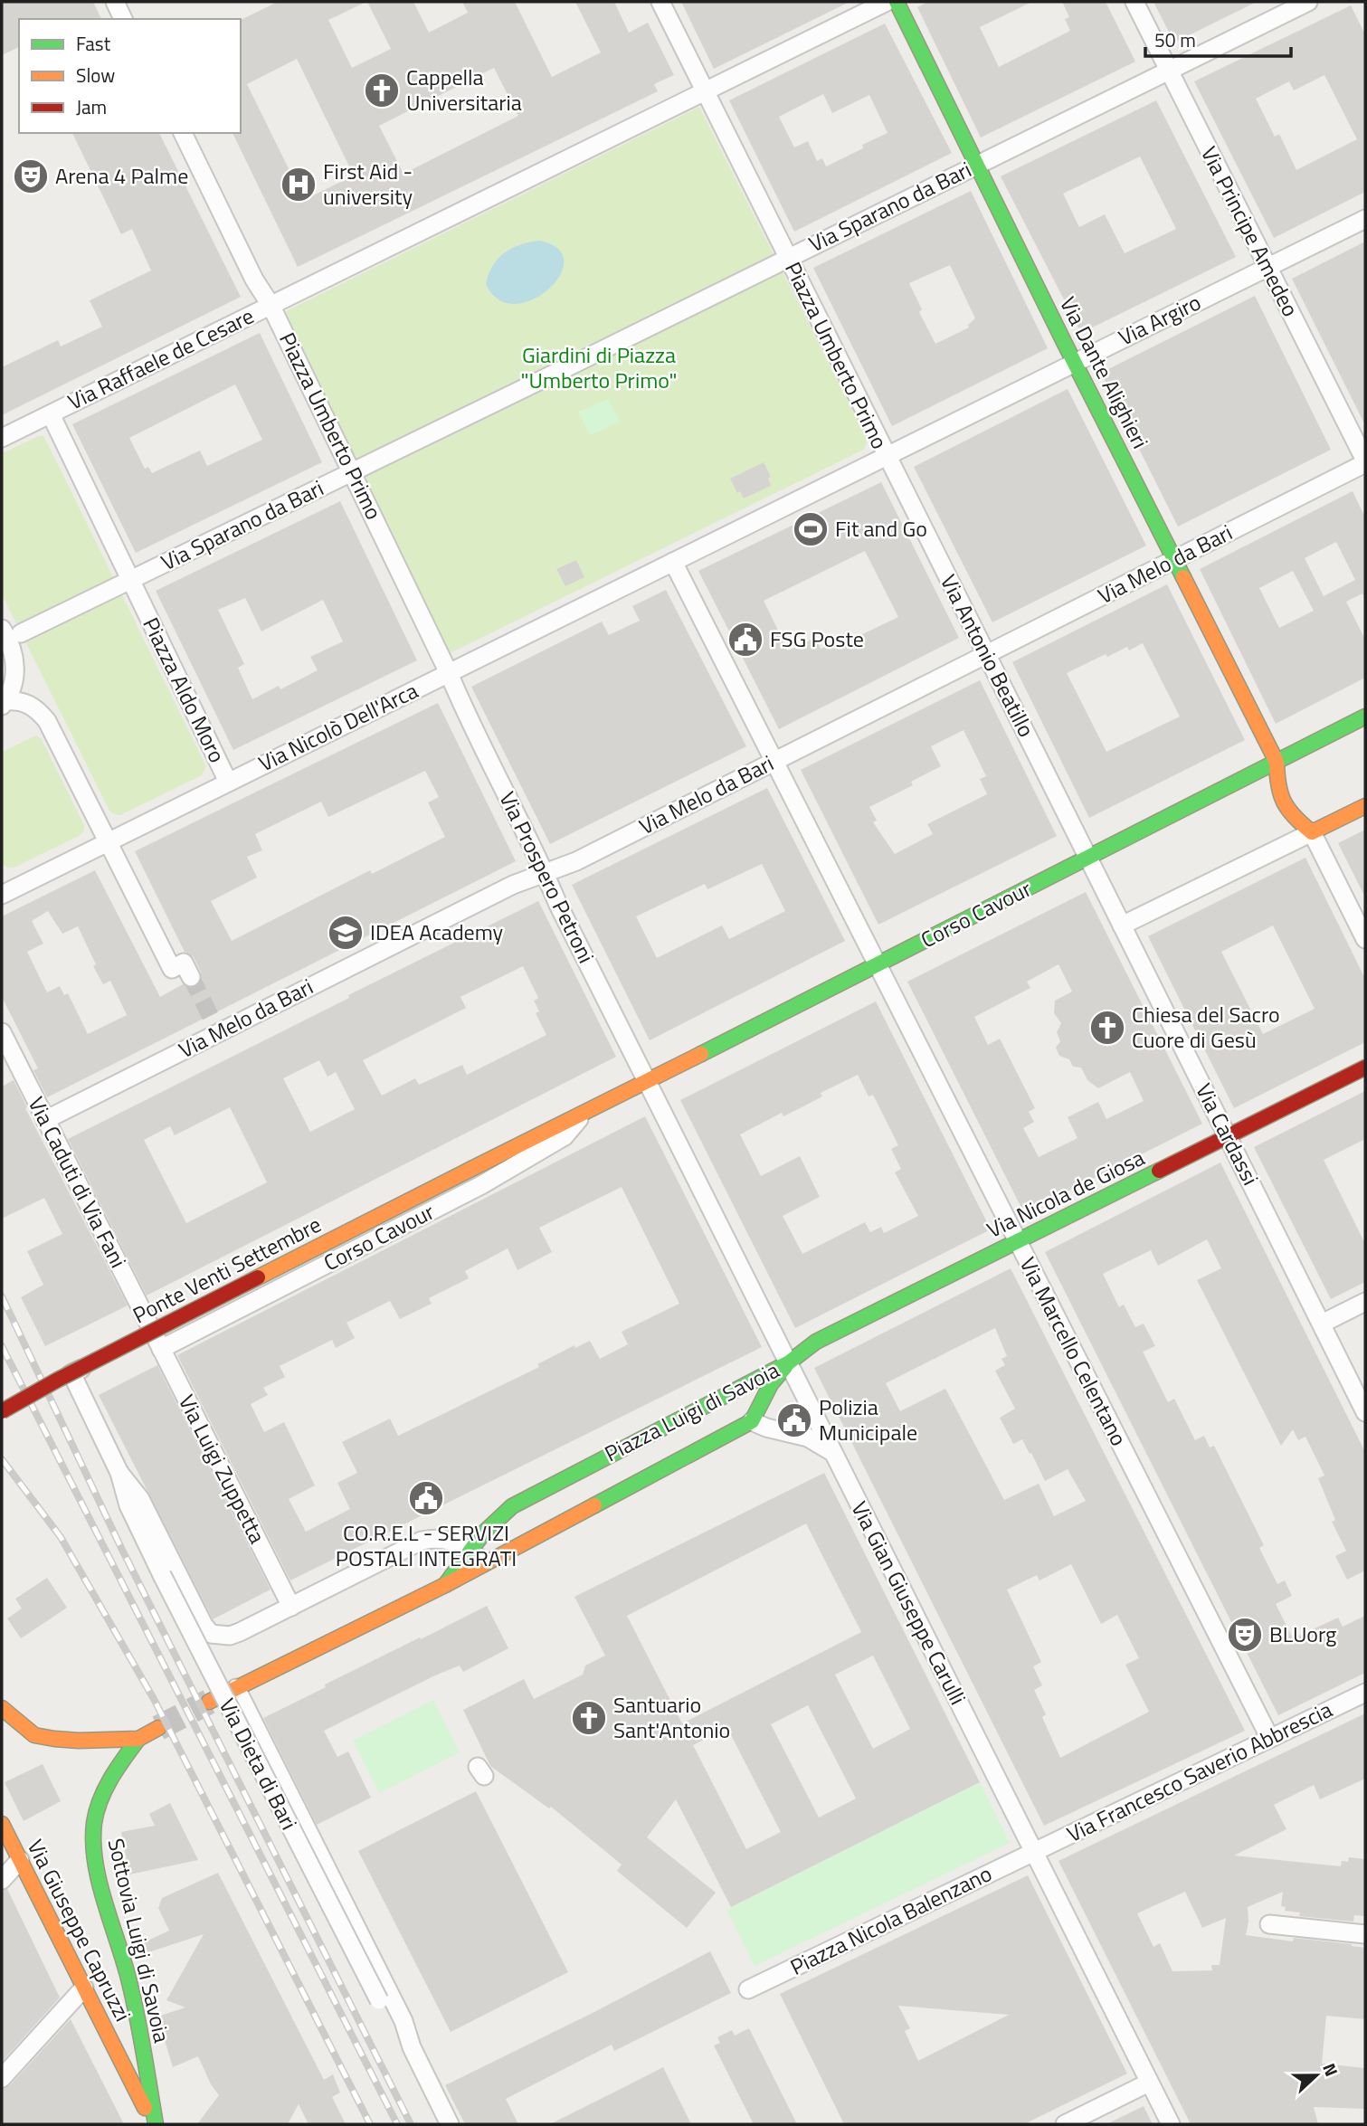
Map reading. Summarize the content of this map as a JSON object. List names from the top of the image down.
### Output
{
  "streets": {
    "main road": [
      "Via Dante Alighieri",
      "Corso Cavour",
      "Via Nicola de Giosa",
      "Ponte Venti Settembre",
      "Piazza Luigi di Savoia",
      "Via Giuseppe Capruzzi",
      "Sottovia Luigi di Savoia"
    ],
    "street": [
      "Via Sparano da Bari",
      "Via Principe Amedeo",
      "Via Argiro",
      "Piazza Umberto Primo",
      "Via Raffaele de Cesare",
      "Via Melo da Bari",
      "Via Antonio Beatillo",
      "Piazza Aldo Moro",
      "Via Nicolò Dell'Arca",
      "Via Prospero Petroni",
      "Via Cardassi",
      "Via Caduti di Via Fani",
      "Via Marcello Celentano",
      "Via Luigi Zuppetta",
      "Via Gian Giuseppe Carulli",
      "Via Dieta di Bari",
      "Via Francesco Saverio Abbrescia",
      "Piazza Nicola Balenzano"
    ]
  },
  "crossings": [
    ["Via Sparano da Bari", "Via Principe Amedeo"],
    ["Via Sparano da Bari", "Piazza Umberto Primo"],
    ["Via Sparano da Bari", "Via Dante Alighieri"],
    ["Via Sparano da Bari", "Piazza Aldo Moro"],
    ["Via Principe Amedeo", "Via Argiro"],
    ["Via Principe Amedeo", "Via Melo da Bari"],
    ["Via Argiro", "Piazza Umberto Primo"],
    ["Via Argiro", "Via Dante Alighieri"],
    ["Via Argiro", "Via Antonio Beatillo"],
    ["Piazza Umberto Primo", "Via Raffaele de Cesare"],
    ["Piazza Umberto Primo", "Via Antonio Beatillo"],
    ["Piazza Umberto Primo", "Via Nicolò Dell'Arca"],
    ["Piazza Umberto Primo", "Via Prospero Petroni"],
    ["Piazza Umberto Primo", "Via Marcello Celentano"],
    ["Via Raffaele de Cesare", "Piazza Aldo Moro"],
    ["Via Dante Alighieri", "Via Melo da Bari"],
    ["Via Dante Alighieri", "Corso Cavour"],
    ["Via Melo da Bari", "Via Antonio Beatillo"],
    ["Via Melo da Bari", "Via Prospero Petroni"],
    ["Via Melo da Bari", "Via Caduti di Via Fani"],
    ["Via Melo da Bari", "Via Marcello Celentano"],
    ["Via Antonio Beatillo", "Corso Cavour"],
    ["Via Antonio Beatillo", "Via Cardassi"],
    ["Piazza Aldo Moro", "Via Nicolò Dell'Arca"],
    ["Via Nicolò Dell'Arca", "Via Prospero Petroni"],
    ["Via Prospero Petroni", "Corso Cavour"],
    ["Via Prospero Petroni", "Via Gian Giuseppe Carulli"],
    ["Corso Cavour", "Via Cardassi"],
    ["Corso Cavour", "Ponte Venti Settembre"],
    ["Corso Cavour", "Via Marcello Celentano"],
    ["Corso Cavour", "Via Luigi Zuppetta"],
    ["Corso Cavour", "Via Gian Giuseppe Carulli"],
    ["Via Cardassi", "Via Nicola de Giosa"],
    ["Via Caduti di Via Fani", "Via Luigi Zuppetta"],
    ["Via Caduti di Via Fani", "Via Dieta di Bari"],
    ["Via Nicola de Giosa", "Via Marcello Celentano"],
    ["Via Nicola de Giosa", "Piazza Luigi di Savoia"],
    ["Via Nicola de Giosa", "Via Gian Giuseppe Carulli"],
    ["Via Marcello Celentano", "Via Francesco Saverio Abbrescia"],
    ["Piazza Luigi di Savoia", "Via Gian Giuseppe Carulli"],
    ["Piazza Luigi di Savoia", "Via Dieta di Bari"],
    ["Via Luigi Zuppetta", "Via Dieta di Bari"],
    ["Via Gian Giuseppe Carulli", "Via Francesco Saverio Abbrescia"],
    ["Via Gian Giuseppe Carulli", "Piazza Nicola Balenzano"],
    ["Via Francesco Saverio Abbrescia", "Piazza Nicola Balenzano"],
    ["Via Giuseppe Capruzzi", "Sottovia Luigi di Savoia"]
  ],
  "parks": ["Giardini di Piazza \"Umberto Primo\""],
  "places": {
    "church": ["Cappella Universitaria", "Chiesa del Sacro Cuore di Gesù", "Santuario Sant'Antonio"],
    "theatre": ["Arena 4 Palme", "BLUorg"],
    "hospital": ["First Aid - university"],
    "sports": ["Fit and Go"],
    "public building": ["FSG Poste", "Polizia Municipale", "CO.R.E.L - SERVIZI POSTALI INTEGRATI"],
    "school or university": ["IDEA Academy"]
  },
  "legend": ["Fast", "Slow", "Jam"],
  "scale_bar": "50 m",
  "north": "right"
}
